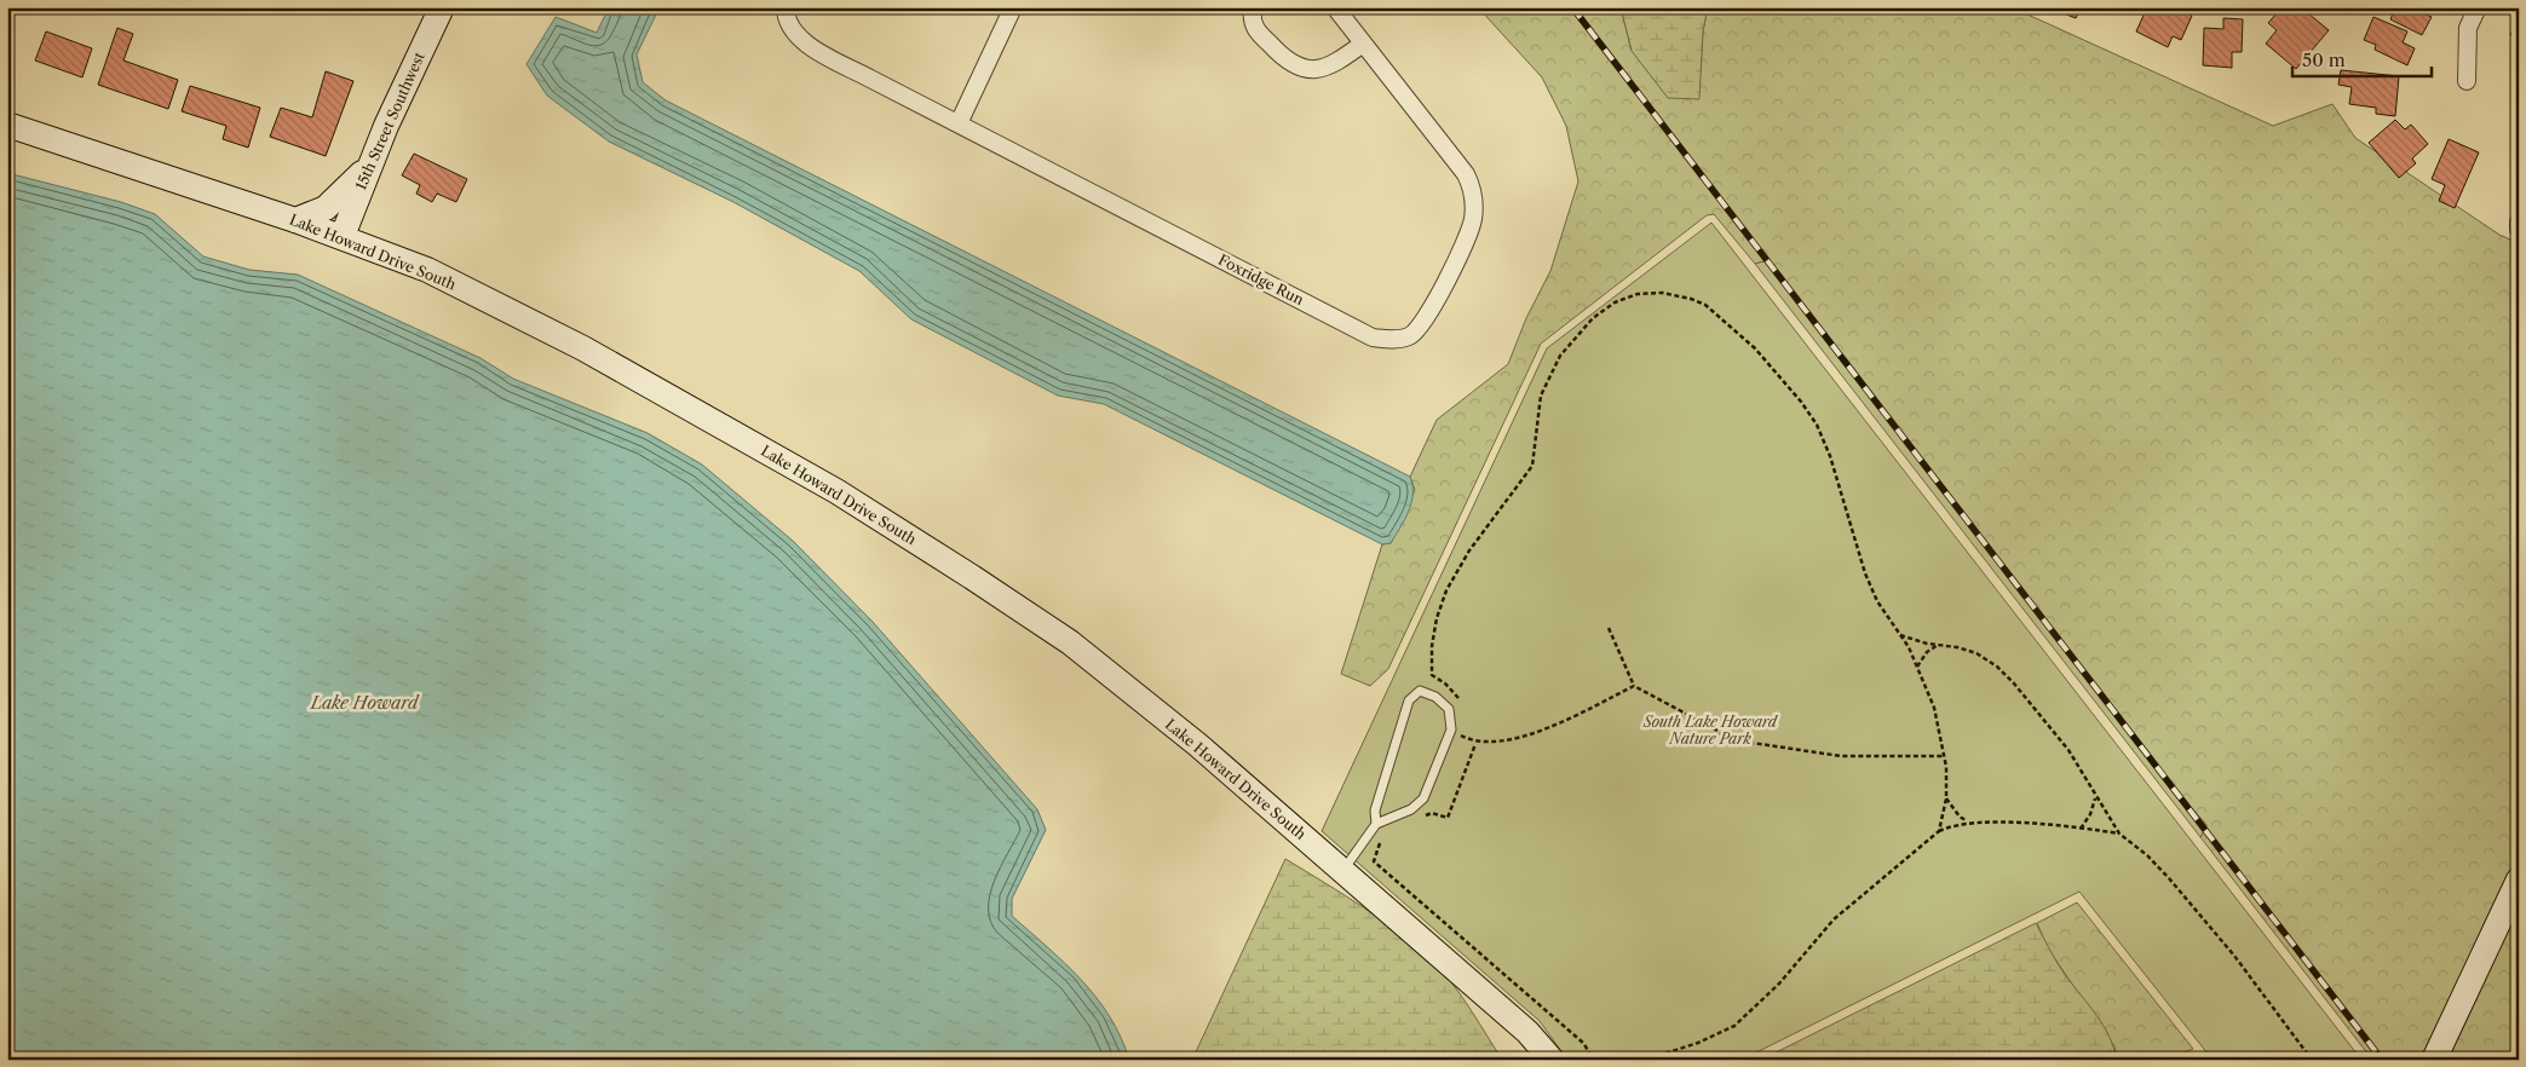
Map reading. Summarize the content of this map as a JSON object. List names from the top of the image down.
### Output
{
  "streets": {
    "street": ["15th Street Southwest", "Lake Howard Drive South", "Foxridge Run"]
  },
  "crossings": [
    ["15th Street Southwest", "Lake Howard Drive South"]
  ],
  "water": ["Lake Howard"],
  "parks": ["South Lake Howard Nature Park"],
  "scale_bar": "50 m"
}
